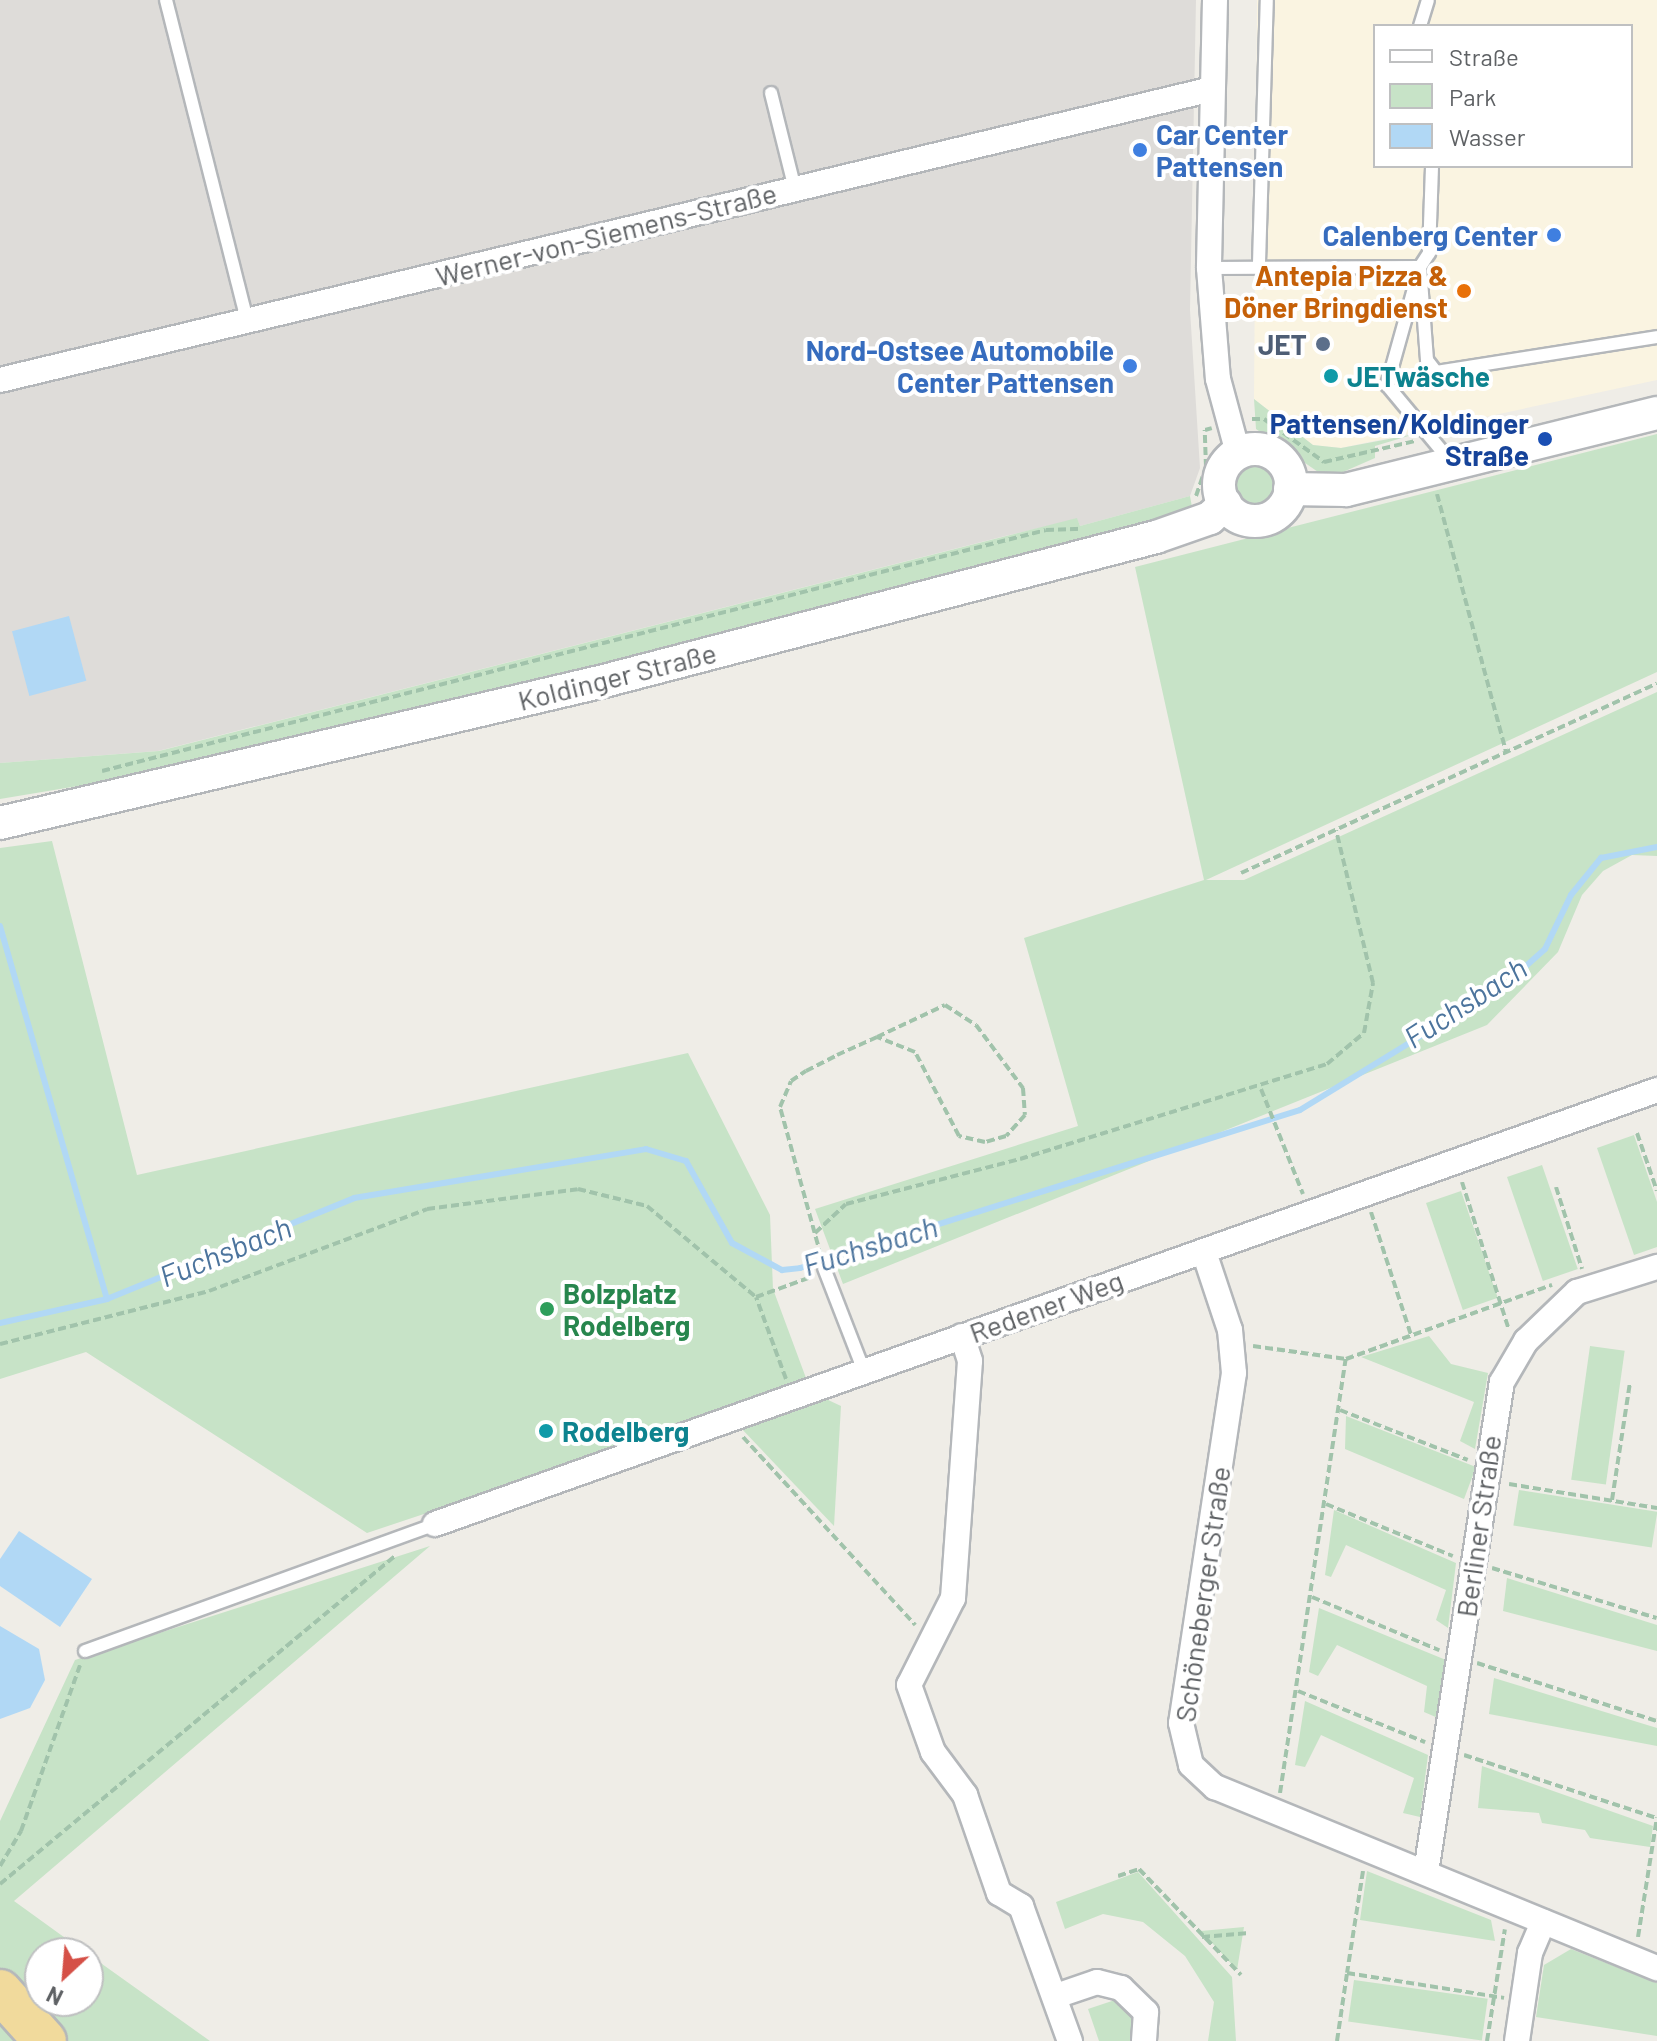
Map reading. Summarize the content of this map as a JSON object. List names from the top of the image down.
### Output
{
  "streets": {
    "street": [
      "Werner-von-Siemens-Straße",
      "Koldinger Straße",
      "Redener Weg",
      "Berliner Straße",
      "Schöneberger Straße"
    ]
  },
  "crossings": [
    ["Redener Weg", "Schöneberger Straße"],
    ["Berliner Straße", "Schöneberger Straße"]
  ],
  "water": ["Fuchsbach"],
  "places": [
    "Car Center Pattensen",
    "Calenberg Center",
    "Antepia Pizza & Döner Bringdienst",
    "JET",
    "Nord-Ostsee Automobile Center Pattensen",
    "JETwäsche",
    "Pattensen/Koldinger Straße",
    "Bolzplatz Rodelberg",
    "Rodelberg"
  ],
  "legend": ["Straße", "Park", "Wasser"],
  "north": "bottom left"
}
